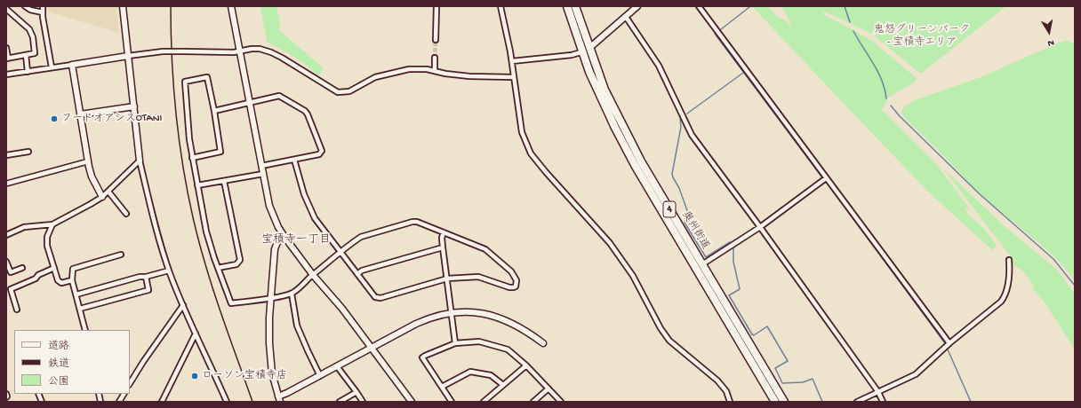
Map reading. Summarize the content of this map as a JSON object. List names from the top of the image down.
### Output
{
  "streets": {
    "highway": ["4", "奥州街道"]
  },
  "districts": ["宝積寺一丁目"],
  "parks": ["鬼怒グリーンパーク - 宝積寺エリア"],
  "places": ["フードオアシスOTANI", "ローソン宝積寺店"],
  "legend": ["道路", "鉄道", "公園"],
  "north": "bottom"
}
